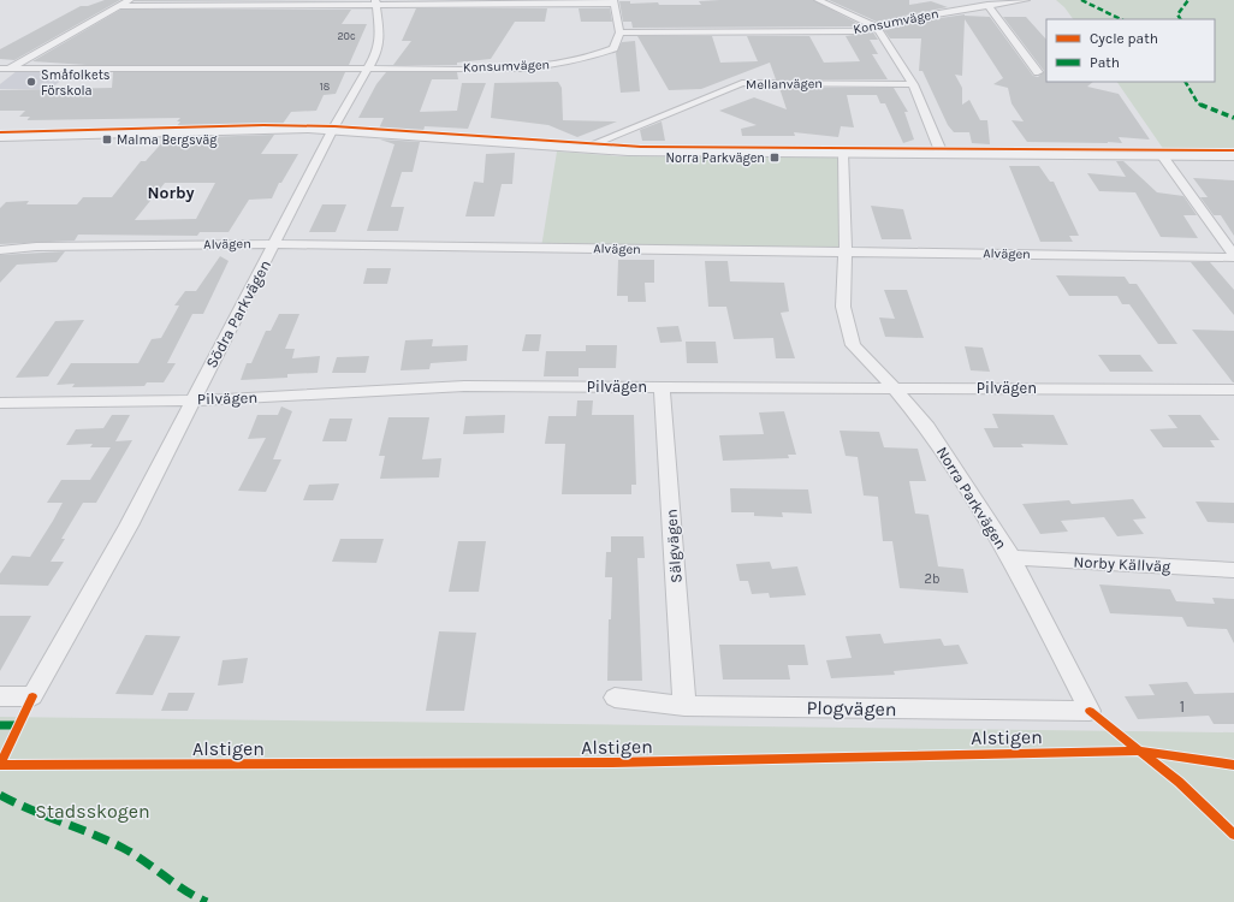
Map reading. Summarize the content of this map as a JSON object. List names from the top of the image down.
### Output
{
  "streets": {
    "street": [
      "Konsumvägen",
      "Mellanvägen",
      "Alvägen",
      "Södra Parkvägen",
      "Pilvägen",
      "Norra Parkvägen",
      "Sälgvägen",
      "Norby Källväg",
      "Plogvägen"
    ],
    "cycle path": ["Alstigen"]
  },
  "crossings": [
    ["Konsumvägen", "Södra Parkvägen"],
    ["Alvägen", "Södra Parkvägen"],
    ["Alvägen", "Norra Parkvägen"],
    ["Södra Parkvägen", "Pilvägen"],
    ["Pilvägen", "Norra Parkvägen"],
    ["Pilvägen", "Sälgvägen"],
    ["Norra Parkvägen", "Norby Källväg"],
    ["Norra Parkvägen", "Plogvägen"],
    ["Sälgvägen", "Plogvägen"]
  ],
  "districts": ["Norby"],
  "parks": ["Stadsskogen"],
  "places": {
    "other": ["Småfolkets Förskola"],
    "transit": ["Malma Bergsväg", "Norra Parkvägen"]
  },
  "house_numbers": [
    "20c",
    "18",
    "2b",
    "1"
  ],
  "legend": ["Cycle path", "Path"]
}
